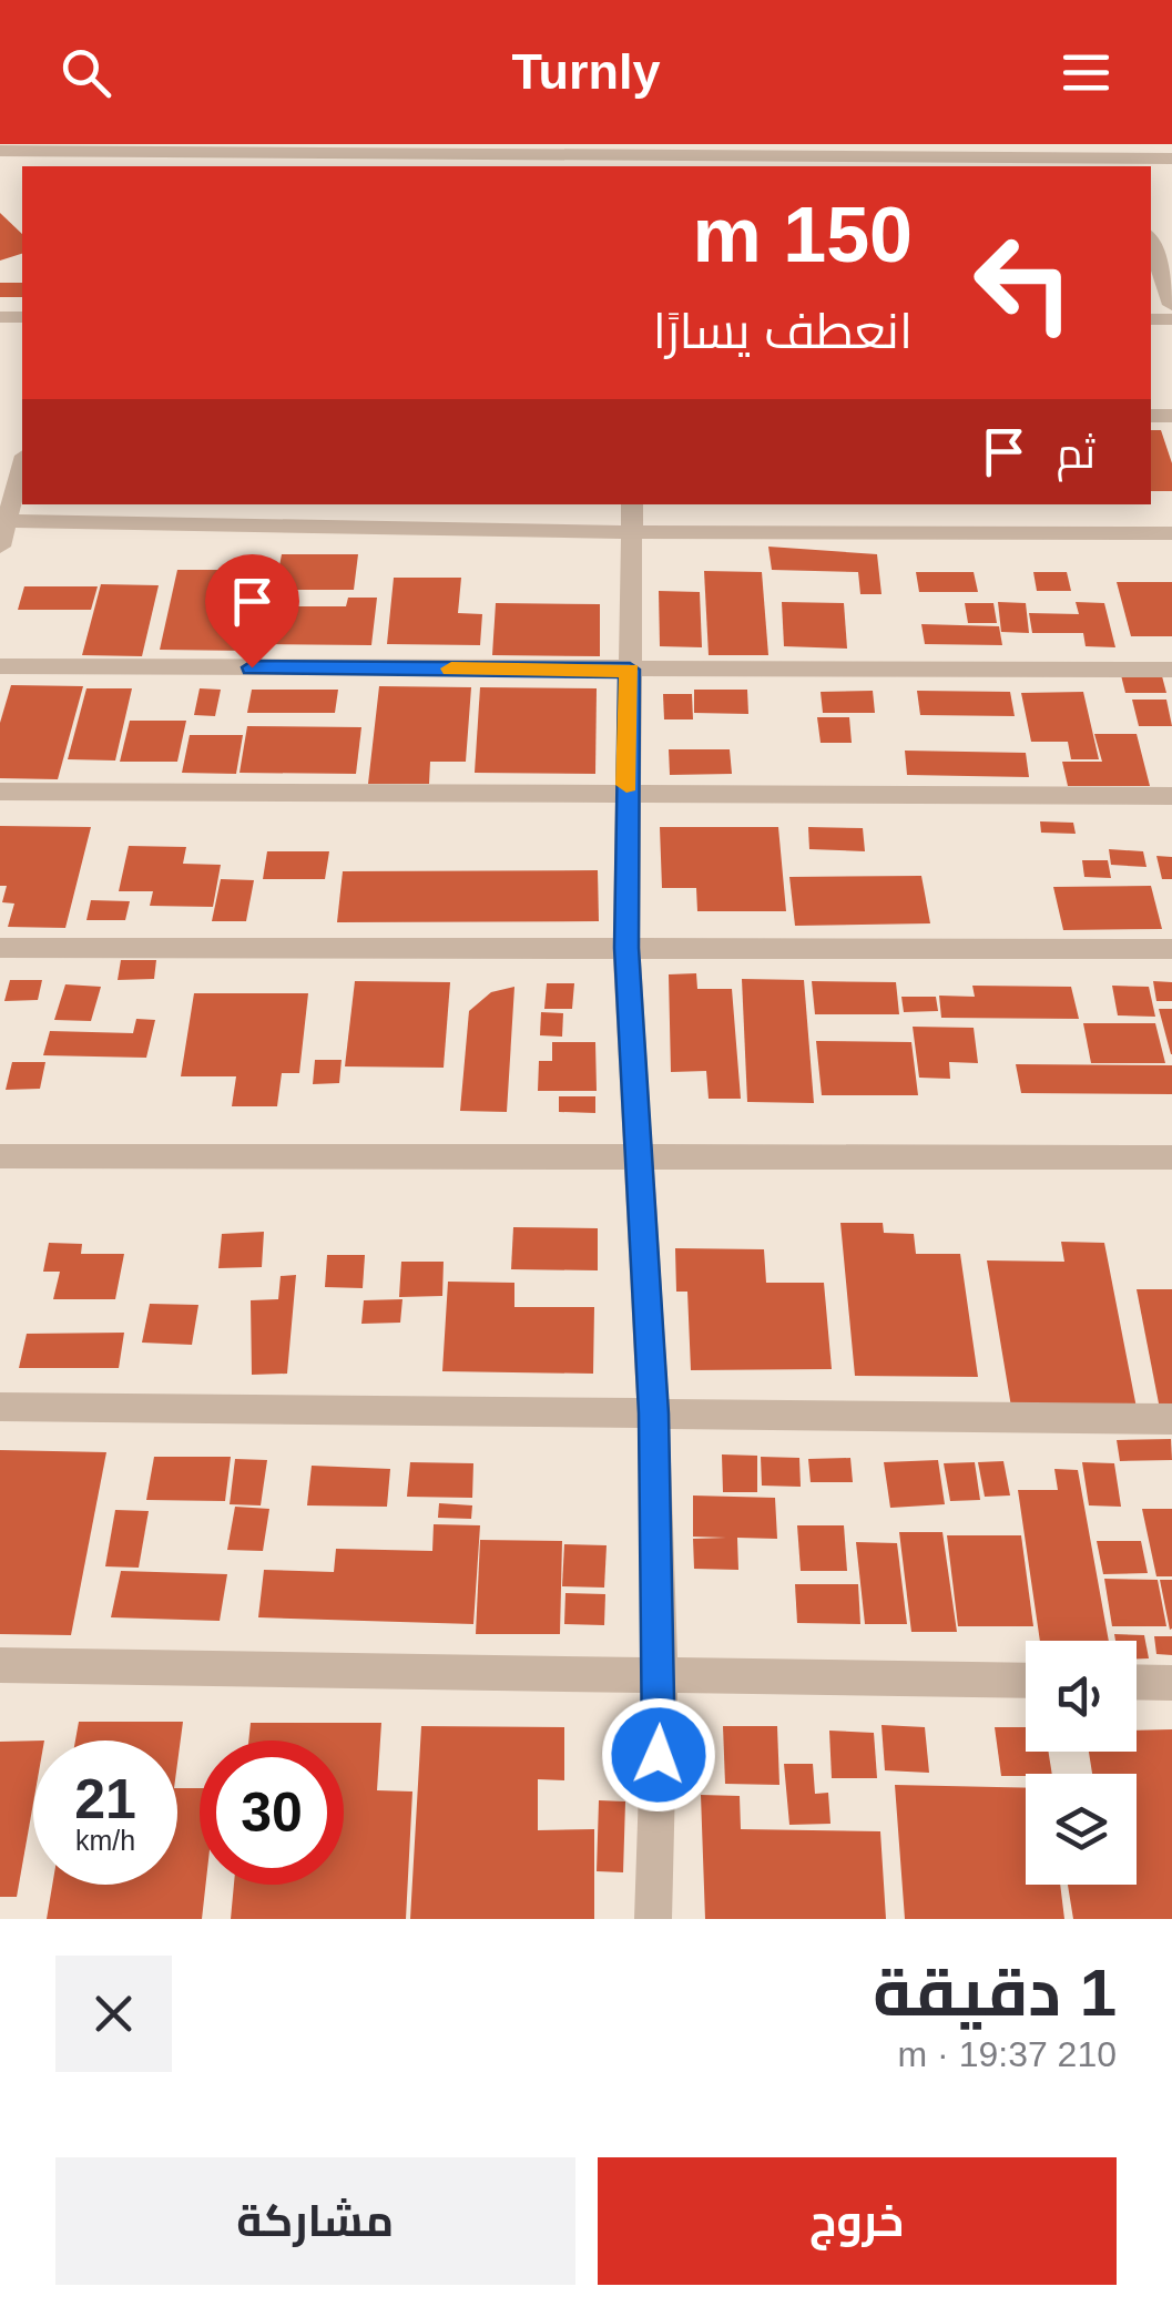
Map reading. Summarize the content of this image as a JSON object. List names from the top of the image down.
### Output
{
  "page": {
    "header": "Turnly",
    "turn": ["150 m", "انعطف يسارًا"],
    "then": "ثم",
    "speed": "21 km/h",
    "limit": "30",
    "heading": ["1 دقيقة", "210 m · 19:37"],
    "buttons": ["خروج", "مشاركة"]
  }
}
